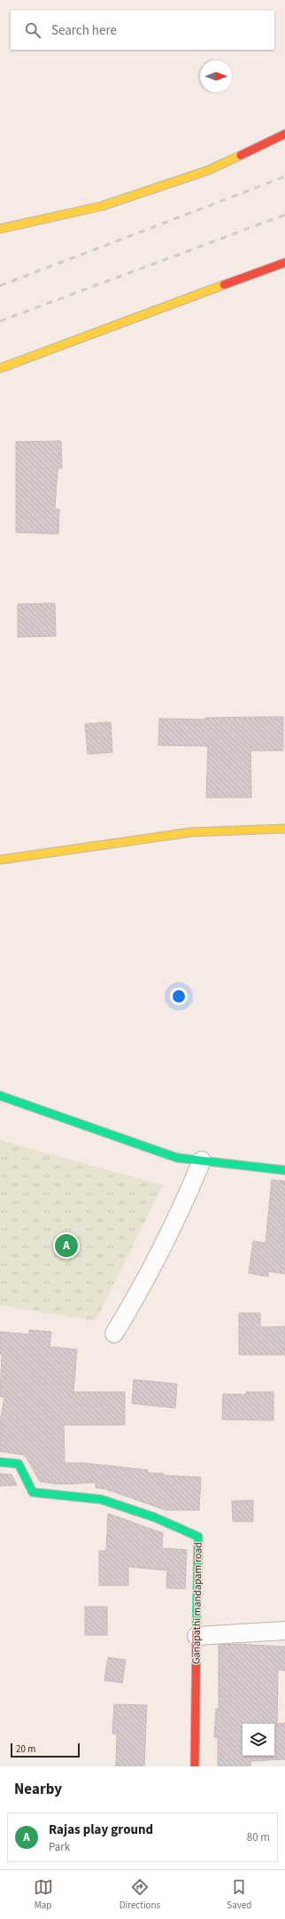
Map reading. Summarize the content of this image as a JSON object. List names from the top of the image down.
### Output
{
  "streets": {
    "street": ["Ganapathi mandapam road"]
  },
  "scale_bar": "20 m",
  "north": "right",
  "page": {
    "search": "Search here",
    "pins": "A",
    "scale": "20 m",
    "heading": "Nearby",
    "list": [
      {
        "mark": "A",
        "name": "Rajas play ground",
        "note": "Park",
        "value": "80 m"
      }
    ],
    "nav": ["Map", "Directions", "Saved"]
  }
}
